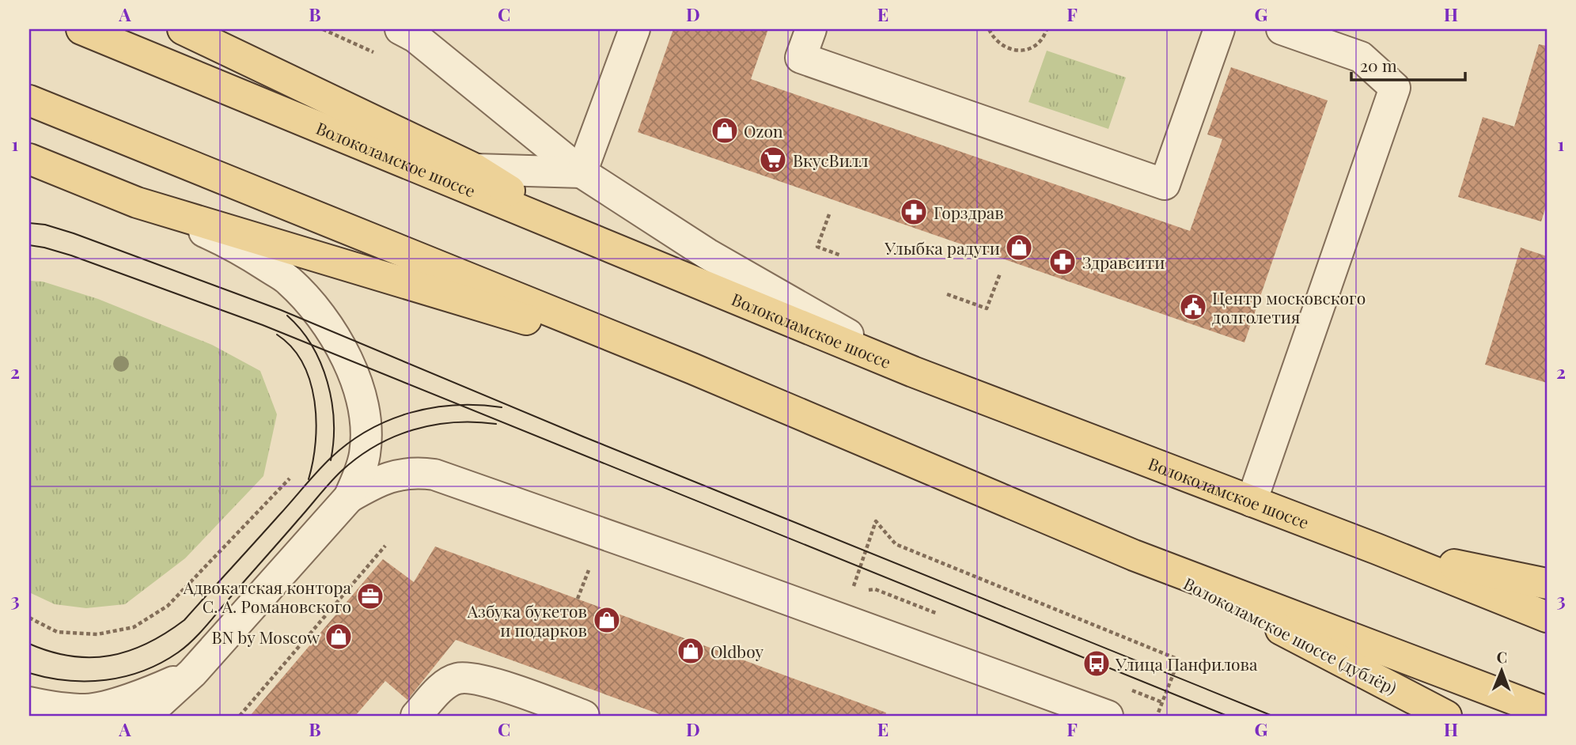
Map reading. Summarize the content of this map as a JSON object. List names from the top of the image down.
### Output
{
  "streets": {
    "main road": ["Волоколамское шоссе", "Волоколамское шоссе (дублёр)"]
  },
  "places": {
    "shop": [
      "Ozon",
      "Улыбка радуги",
      "Азбука букетов и подарков",
      "BN by Moscow",
      "Oldboy"
    ],
    "supermarket": ["ВкусВилл"],
    "pharmacy": ["Горздрав", "Здравсити"],
    "public building": ["Центр московского долголетия"],
    "office": ["Адвокатская контора С. А. Романовского"],
    "bus stop": ["Улица Панфилова"]
  },
  "scale_bar": "20 m",
  "north": "top",
  "grid": {
    "columns": [
      "A",
      "B",
      "C",
      "D",
      "E",
      "F",
      "G",
      "H"
    ],
    "rows": ["1", "2", "3"]
  }
}
